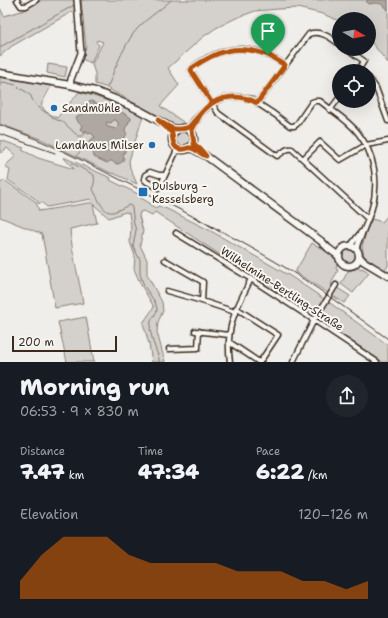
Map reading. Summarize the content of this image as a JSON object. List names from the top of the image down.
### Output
{
  "streets": {
    "street": ["Wilhelmine-Bertling-Straße"]
  },
  "places": {
    "other": ["Sandmühle", "Landhaus Milser"],
    "transit": ["Duisburg - Kesselsberg"]
  },
  "scale_bar": "200 m",
  "north": "right",
  "page": {
    "scale": "200 m",
    "heading": ["Morning run", "06:53 · 9 × 830 m"],
    "stats": [
      ["Distance", "7.47 km"],
      ["Time", "47:34"],
      ["Pace", "6:22 /km"]
    ],
    "chart": ["Elevation", "120–126 m"]
  }
}
